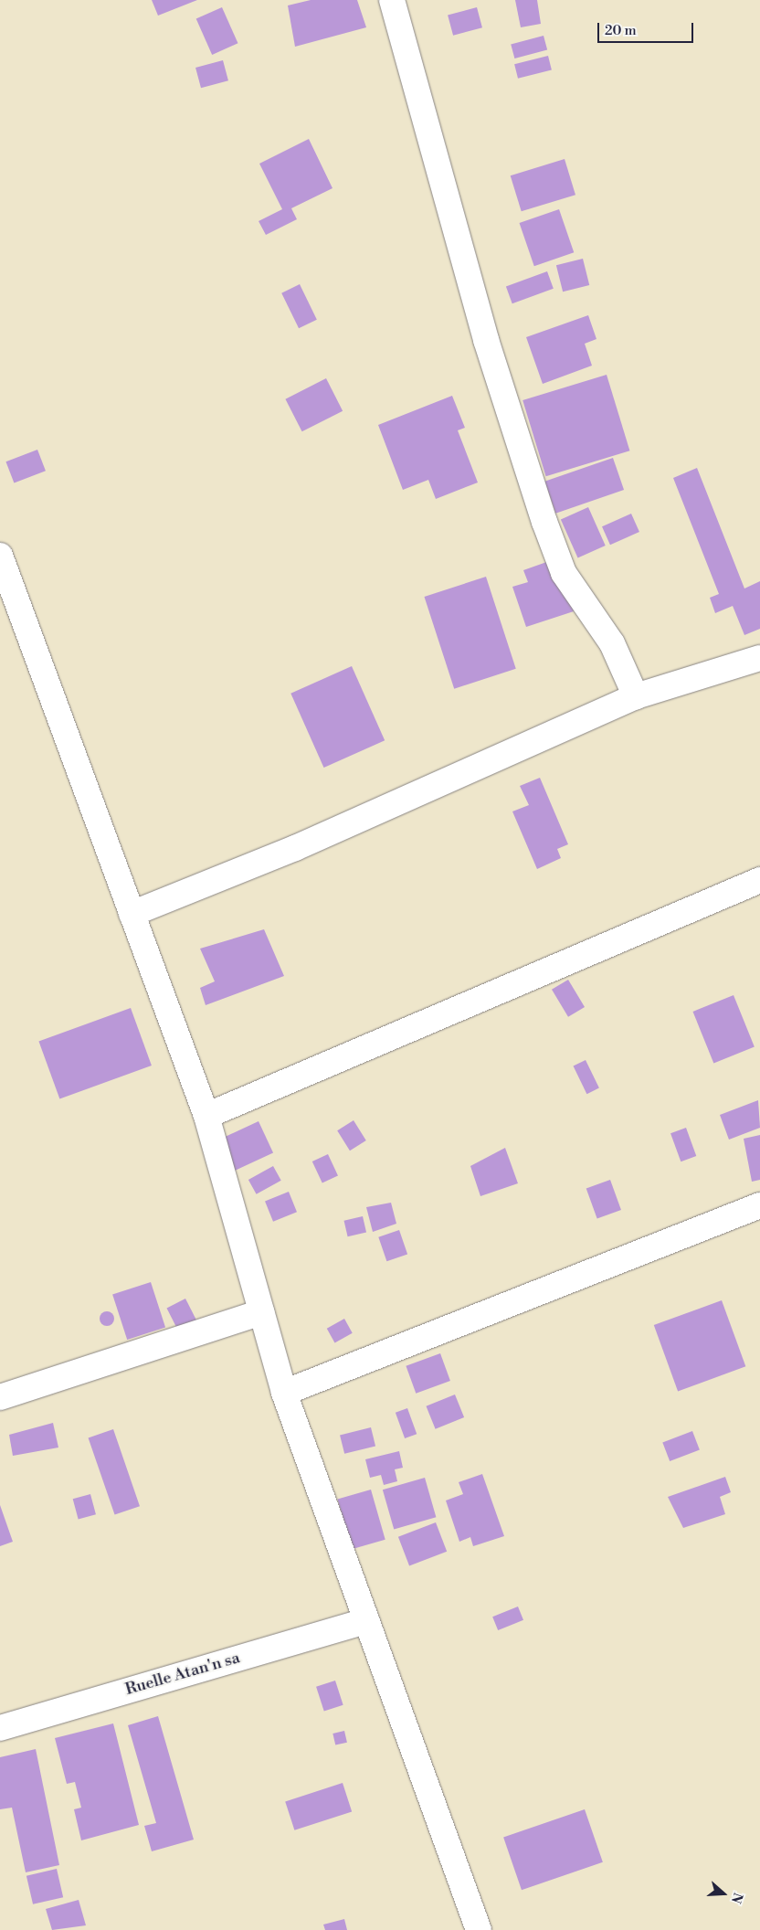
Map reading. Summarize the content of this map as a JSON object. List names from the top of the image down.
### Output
{
  "streets": {
    "street": ["Ruelle Atan'n sa"]
  },
  "scale_bar": "20 m",
  "north": "right"
}
